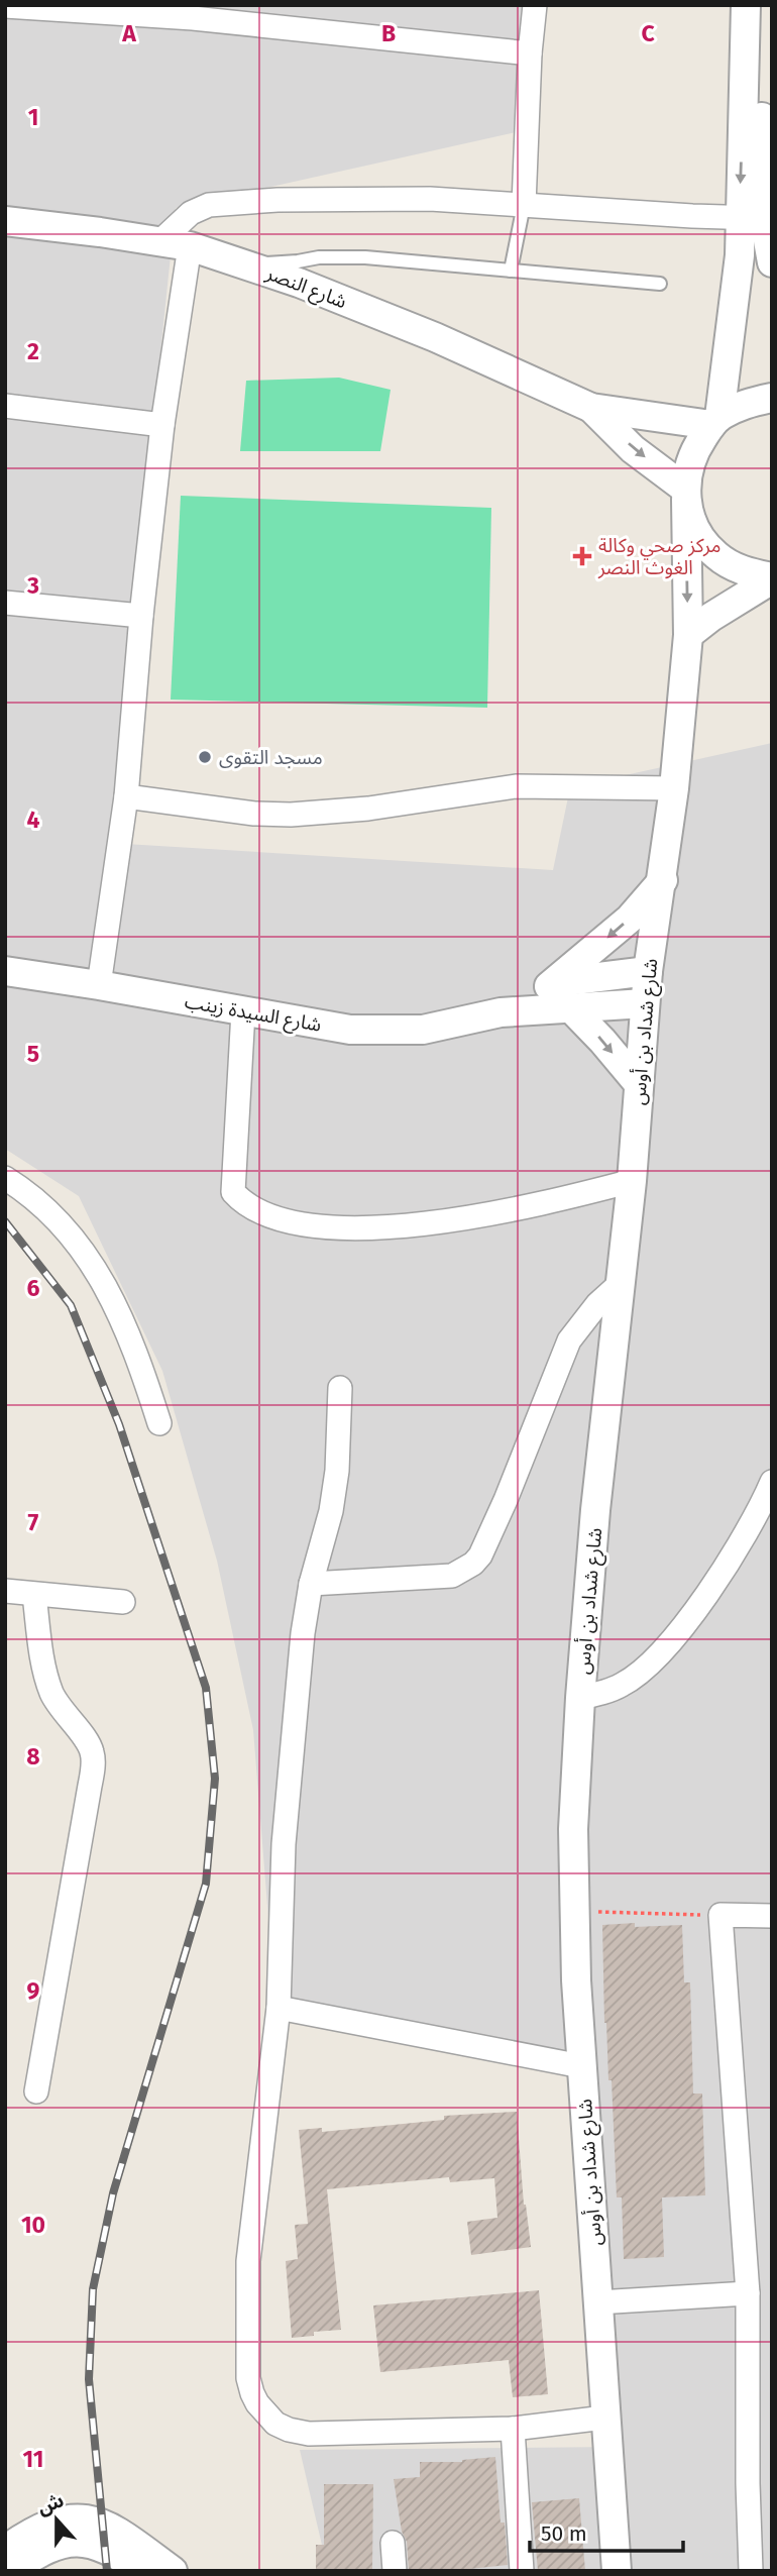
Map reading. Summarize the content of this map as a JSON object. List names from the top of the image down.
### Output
{
  "streets": {
    "street": ["شارع النصر", "شارع السيدة زينب", "شارع شداد بن أوس"]
  },
  "crossings": [
    ["شارع النصر", "شارع شداد بن أوس"],
    ["شارع السيدة زينب", "شارع شداد بن أوس"]
  ],
  "places": {
    "health": ["مركز صحي وكالة الغوث النصر"],
    "other": ["مسجد التقوى"]
  },
  "scale_bar": "50 m",
  "north": "top",
  "grid": {
    "columns": ["A", "B", "C"],
    "rows": [
      "1",
      "2",
      "3",
      "4",
      "5",
      "6",
      "7",
      "8",
      "9",
      "10",
      "11"
    ]
  }
}
